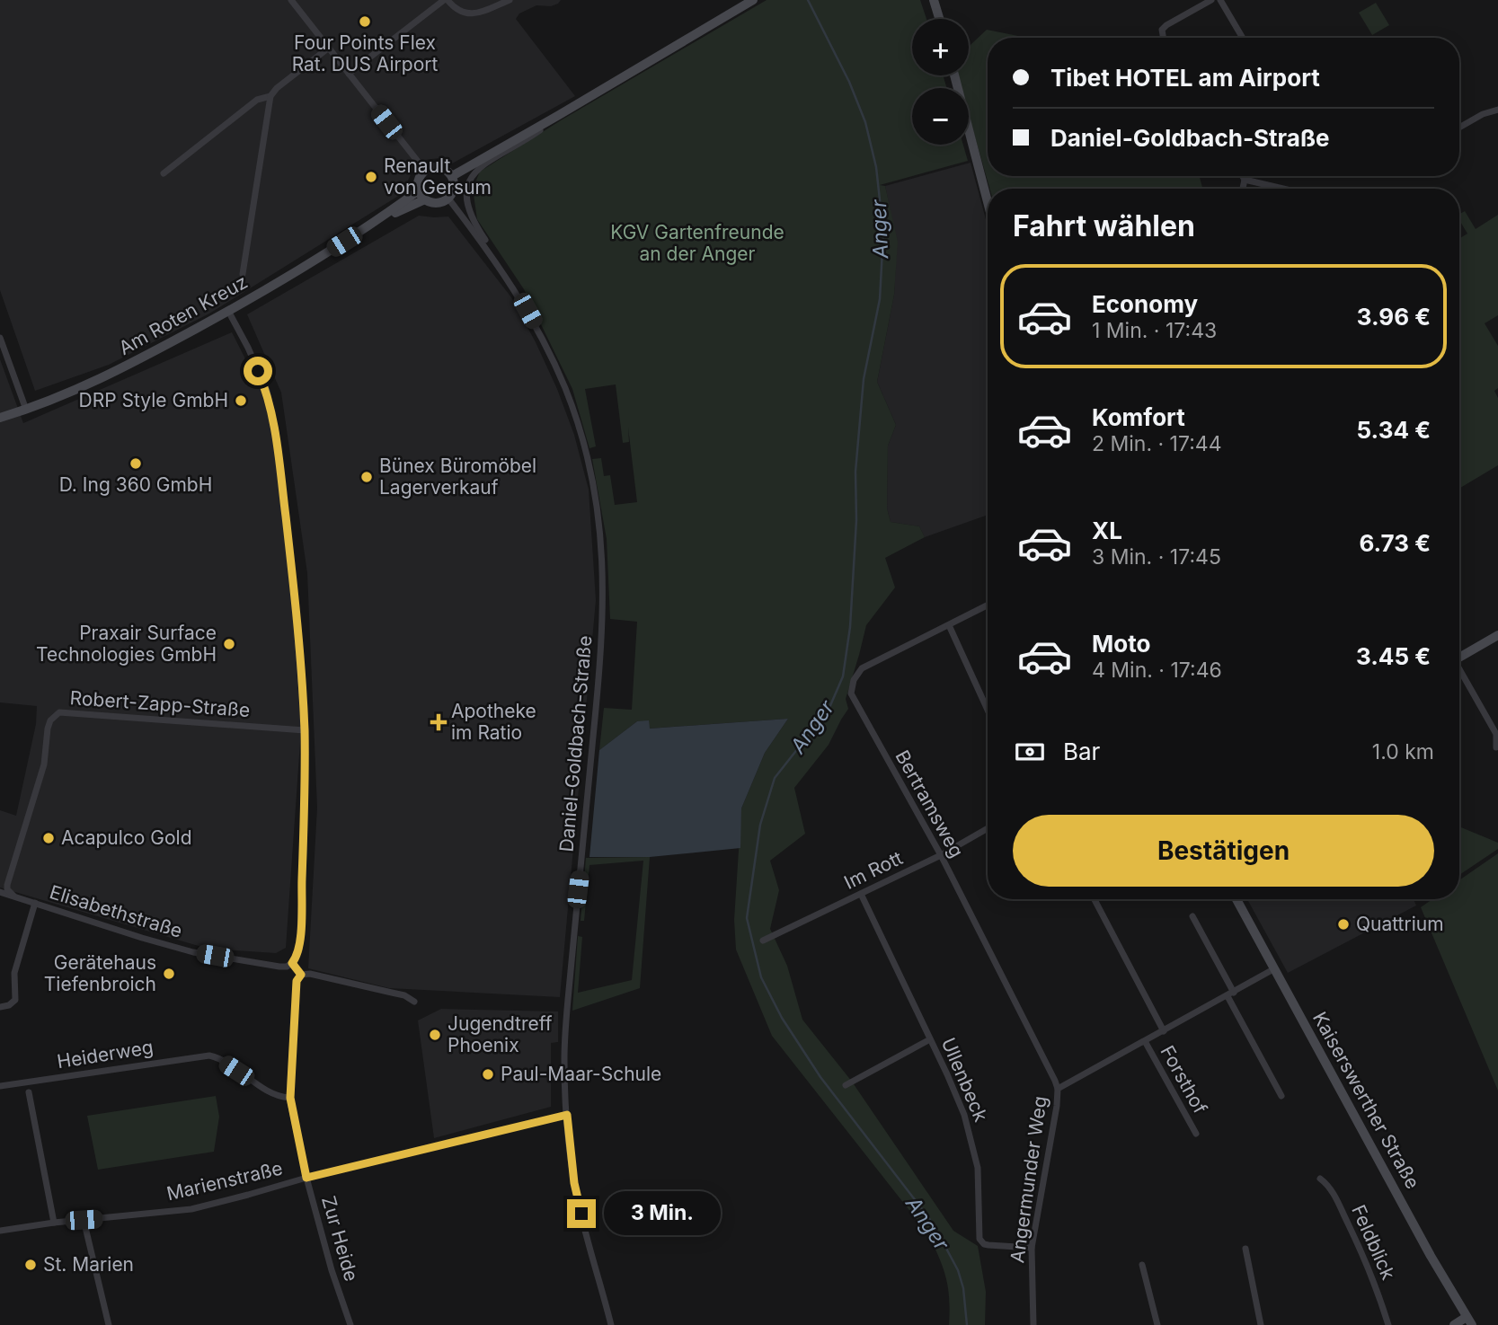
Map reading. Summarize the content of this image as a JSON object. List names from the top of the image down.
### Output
{
  "streets": {
    "street": [
      "Am Roten Kreuz",
      "Robert-Zapp-Straße",
      "Daniel-Goldbach-Straße",
      "Bertramsweg",
      "Im Rott",
      "Elisabethstraße",
      "Heiderweg",
      "Ullenbeck",
      "Forsthof",
      "Kaiserswerther Straße",
      "Angermunder Weg",
      "Marienstraße",
      "Zur Heide",
      "Feldblick"
    ]
  },
  "crossings": [
    ["Am Roten Kreuz", "Daniel-Goldbach-Straße"],
    ["Robert-Zapp-Straße", "Elisabethstraße"],
    ["Daniel-Goldbach-Straße", "Marienstraße"],
    ["Bertramsweg", "Im Rott"],
    ["Bertramsweg", "Angermunder Weg"],
    ["Im Rott", "Ullenbeck"],
    ["Heiderweg", "Zur Heide"],
    ["Ullenbeck", "Angermunder Weg"],
    ["Forsthof", "Angermunder Weg"],
    ["Kaiserswerther Straße", "Angermunder Weg"],
    ["Marienstraße", "Zur Heide"]
  ],
  "water": ["Anger"],
  "parks": ["KGV Gartenfreunde an der Anger"],
  "places": {
    "other": [
      "Four Points Flex Rat. DUS Airport",
      "Renault von Gersum",
      "DRP Style GmbH",
      "D. Ing 360 GmbH",
      "Bünex Büromöbel Lagerverkauf",
      "Praxair Surface Technologies GmbH",
      "Acapulco Gold",
      "Quattrium",
      "Gerätehaus Tiefenbroich",
      "Jugendtreff Phoenix",
      "Paul-Maar-Schule",
      "St. Marien"
    ],
    "health": ["Apotheke im Ratio"]
  },
  "page": {
    "map_buttons": ["+", "−"],
    "banner": ["Tibet HOTEL am Airport", "Daniel-Goldbach-Straße"],
    "heading": "Fahrt wählen",
    "list": [
      {
        "name": "Economy",
        "note": "1 Min. · 17:43",
        "value": "3.96 €"
      },
      {
        "name": "Komfort",
        "note": "2 Min. · 17:44",
        "value": "5.34 €"
      },
      {
        "name": "XL",
        "note": "3 Min. · 17:45",
        "value": "6.73 €"
      },
      {
        "name": "Moto",
        "note": "4 Min. · 17:46",
        "value": "3.45 €"
      }
    ],
    "pay": ["Bar", "1.0 km"],
    "buttons": "Bestätigen",
    "bubble": "3 Min."
  }
}
